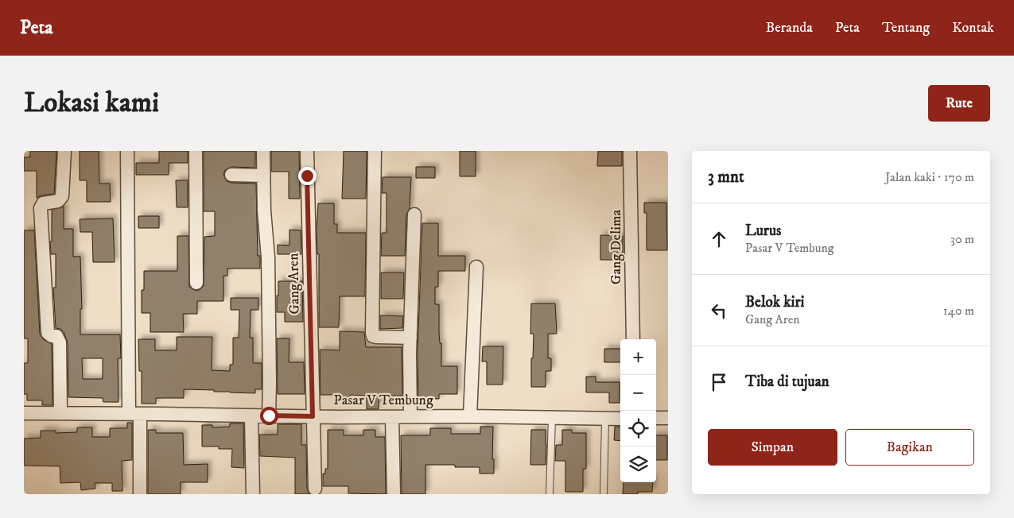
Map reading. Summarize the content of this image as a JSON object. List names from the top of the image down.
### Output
{
  "streets": {
    "street": ["Gang Delima", "Gang Aren", "Pasar V Tembung"]
  },
  "crossings": [
    ["Gang Aren", "Pasar V Tembung"]
  ],
  "page": {
    "header": "Peta",
    "nav": [
      "Beranda",
      "Peta",
      "Tentang",
      "Kontak"
    ],
    "buttons": [
      "Rute",
      ["Simpan", "Bagikan"]
    ],
    "title": "Lokasi kami",
    "heading": ["3 mnt", "Jalan kaki · 170 m"],
    "list": [
      ["Lurus", "Pasar V Tembung", "30 m"],
      ["Belok kiri", "Gang Aren", "140 m"],
      "Tiba di tujuan"
    ],
    "map_buttons": ["+", "−"]
  }
}
